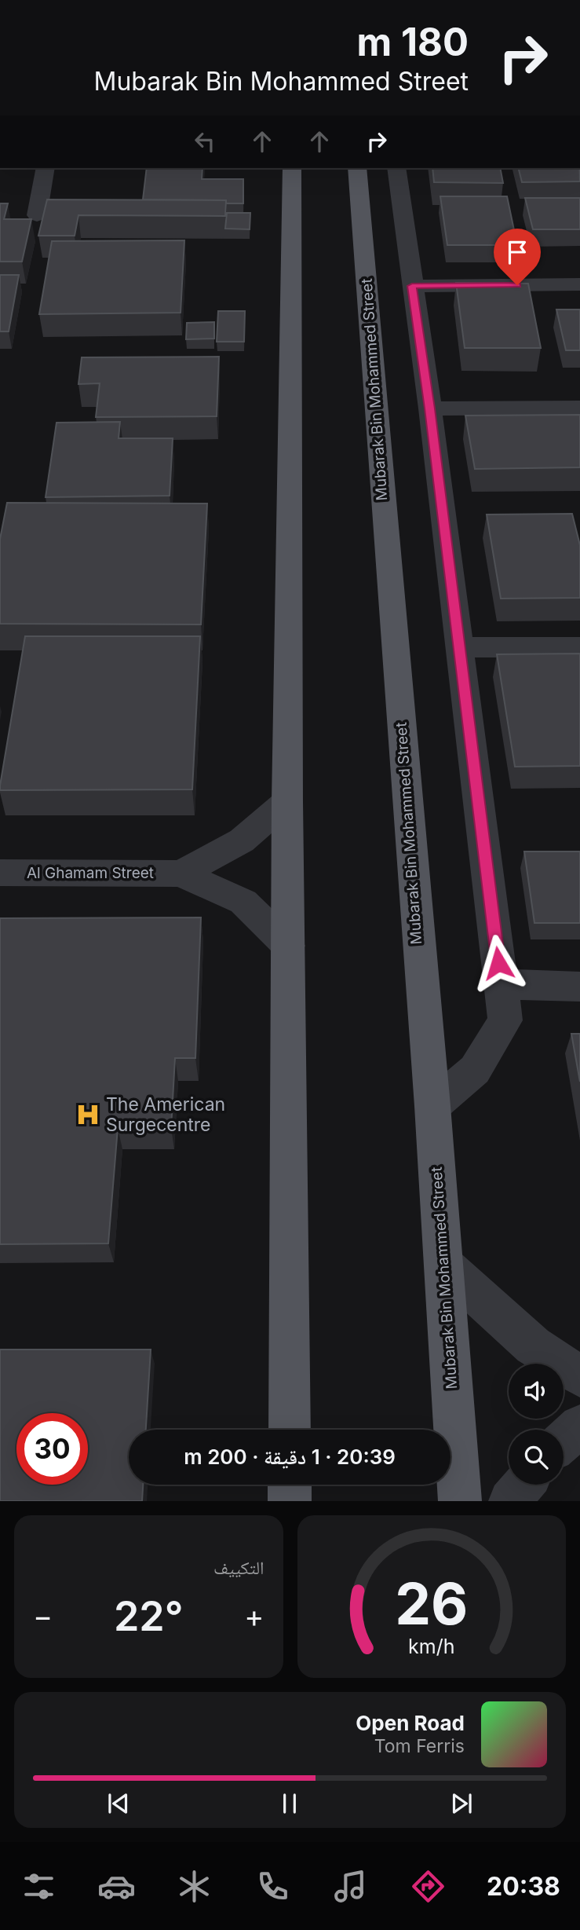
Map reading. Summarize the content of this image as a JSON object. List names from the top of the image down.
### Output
{
  "streets": {
    "main road": ["Mubarak Bin Mohammed Street"],
    "street": ["Al Ghamam Street"]
  },
  "places": {
    "hospital": ["The American Surgecentre"]
  },
  "page": {
    "turn": ["180 m", "Mubarak Bin Mohammed Street"],
    "limit": "30",
    "trip": "20:39 · 1 دقيقة · 200 m",
    "tile": "التكييف",
    "heat": ["−", "22°", "+"],
    "song": ["Open Road", "Tom Ferris"],
    "tabs": "20:38",
    "gauge": ["26", "km/h"]
  }
}
